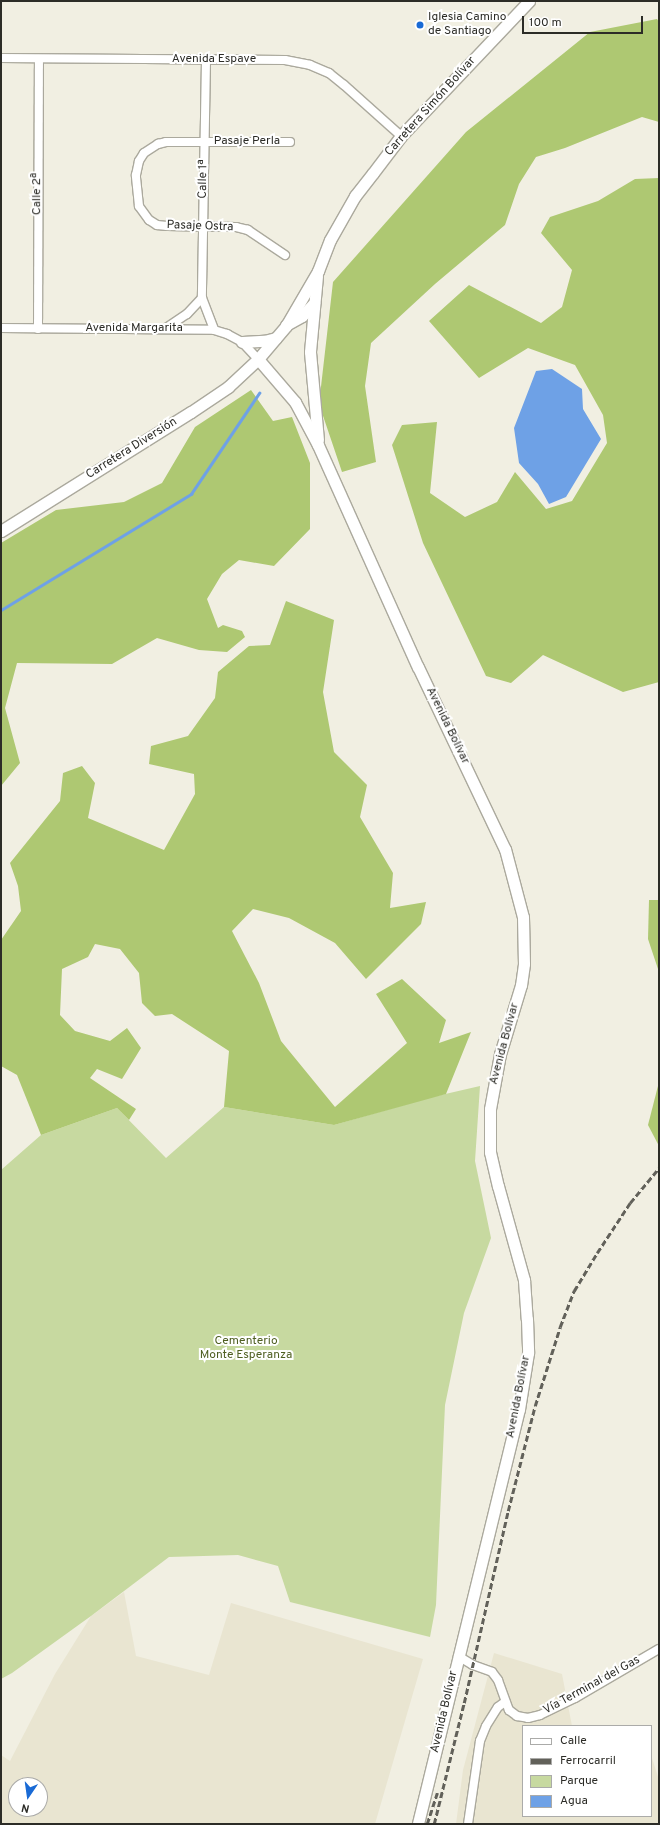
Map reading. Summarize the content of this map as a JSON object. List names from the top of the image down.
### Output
{
  "streets": {
    "main road": ["Carretera Simón Bolívar", "Carretera Diversión", "Avenida Bolívar"],
    "street": [
      "Avenida Espave",
      "Pasaje Perla",
      "Calle 1ª",
      "Calle 2ª",
      "Pasaje Ostra",
      "Avenida Margarita",
      "Vía Terminal del Gas"
    ]
  },
  "crossings": [
    ["Avenida Espave", "Carretera Simón Bolívar"],
    ["Avenida Espave", "Calle 1ª"],
    ["Avenida Espave", "Calle 2ª"],
    ["Carretera Simón Bolívar", "Avenida Margarita"],
    ["Carretera Simón Bolívar", "Carretera Diversión"],
    ["Carretera Simón Bolívar", "Avenida Bolívar"],
    ["Pasaje Perla", "Calle 1ª"],
    ["Pasaje Perla", "Pasaje Ostra"],
    ["Calle 1ª", "Pasaje Ostra"],
    ["Calle 2ª", "Avenida Margarita"],
    ["Avenida Margarita", "Carretera Diversión"],
    ["Avenida Margarita", "Avenida Bolívar"],
    ["Carretera Diversión", "Avenida Bolívar"],
    ["Avenida Bolívar", "Vía Terminal del Gas"]
  ],
  "parks": ["Cementerio Monte Esperanza"],
  "places": ["Iglesia Camino de Santiago"],
  "legend": [
    "Calle",
    "Ferrocarril",
    "Parque",
    "Agua"
  ],
  "scale_bar": "100 m",
  "north": "bottom"
}
